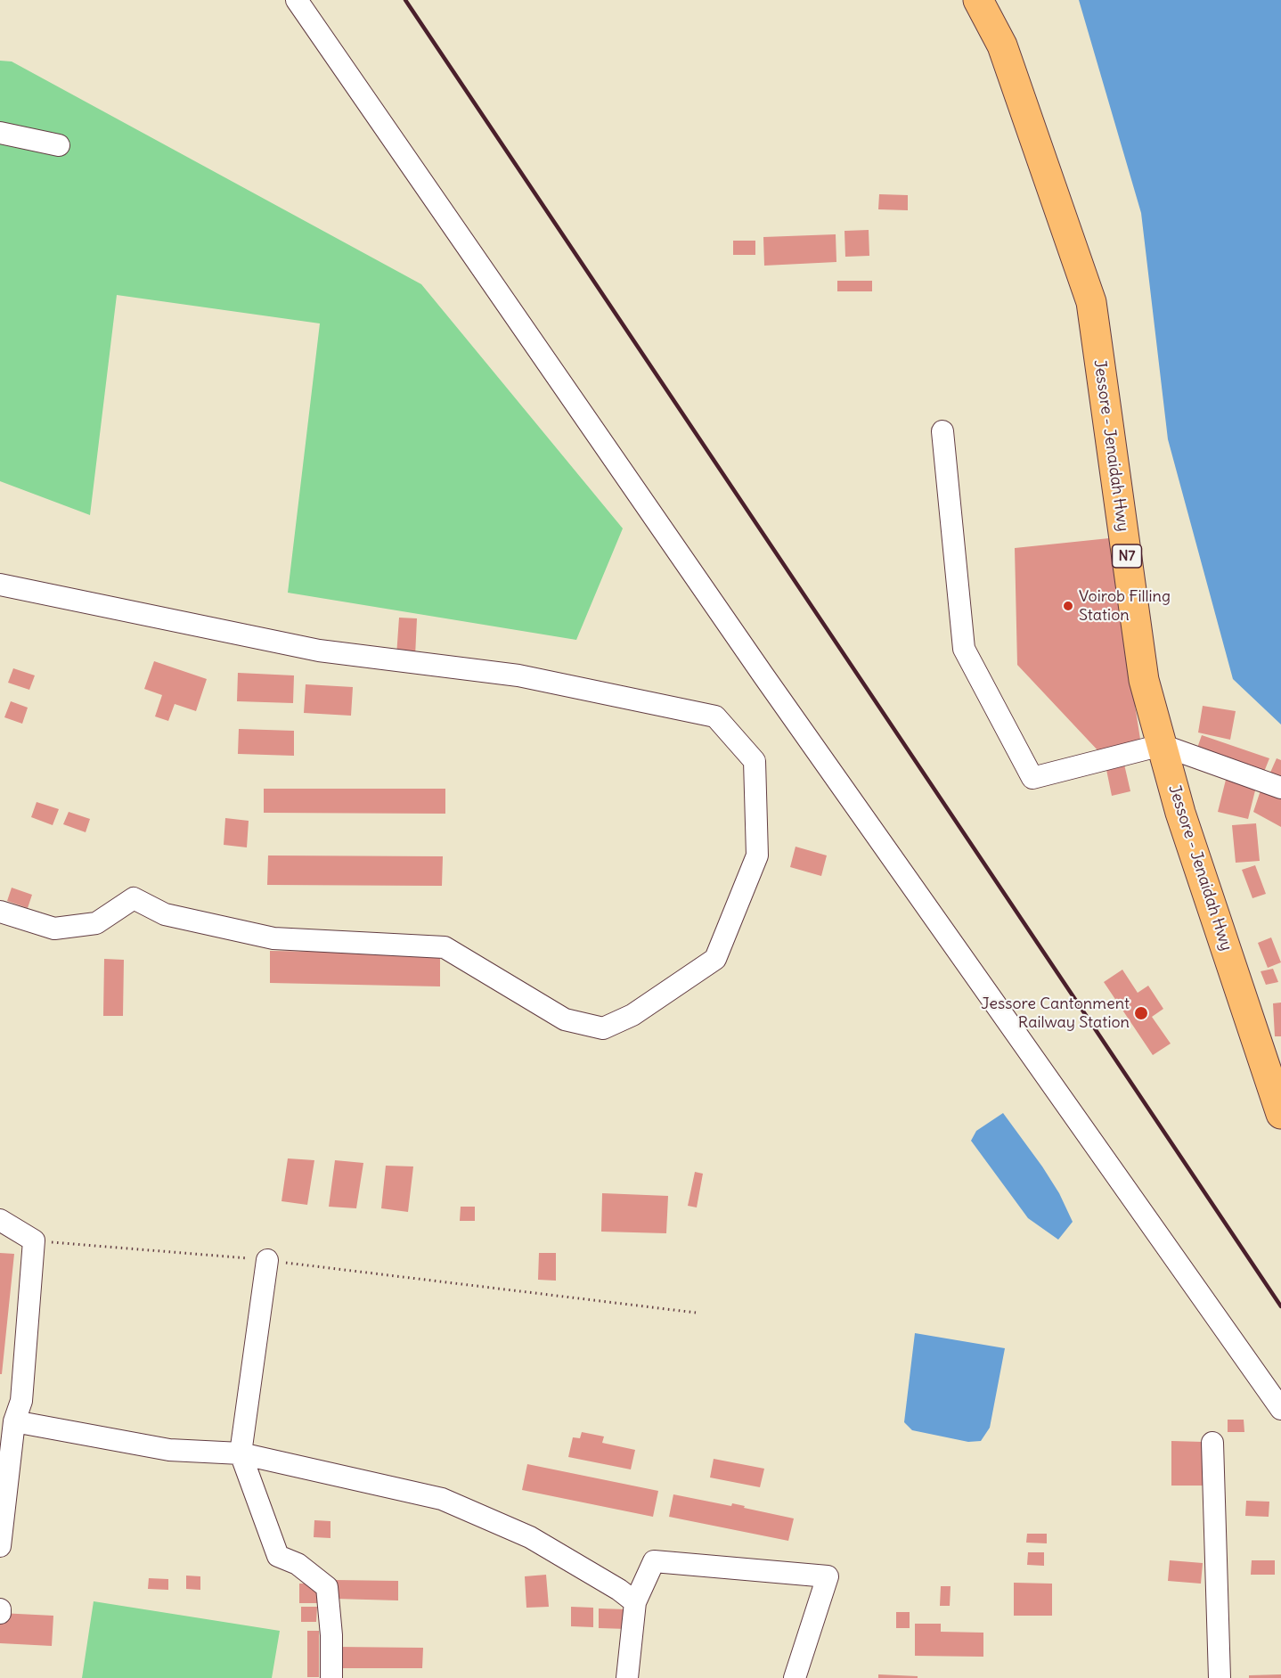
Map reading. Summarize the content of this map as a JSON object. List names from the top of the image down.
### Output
{
  "streets": {
    "highway": ["Jessore - Jenaidah Hwy", "N7"]
  },
  "places": ["Voirob Filling Station", "Jessore Cantonment Railway Station"]
}
